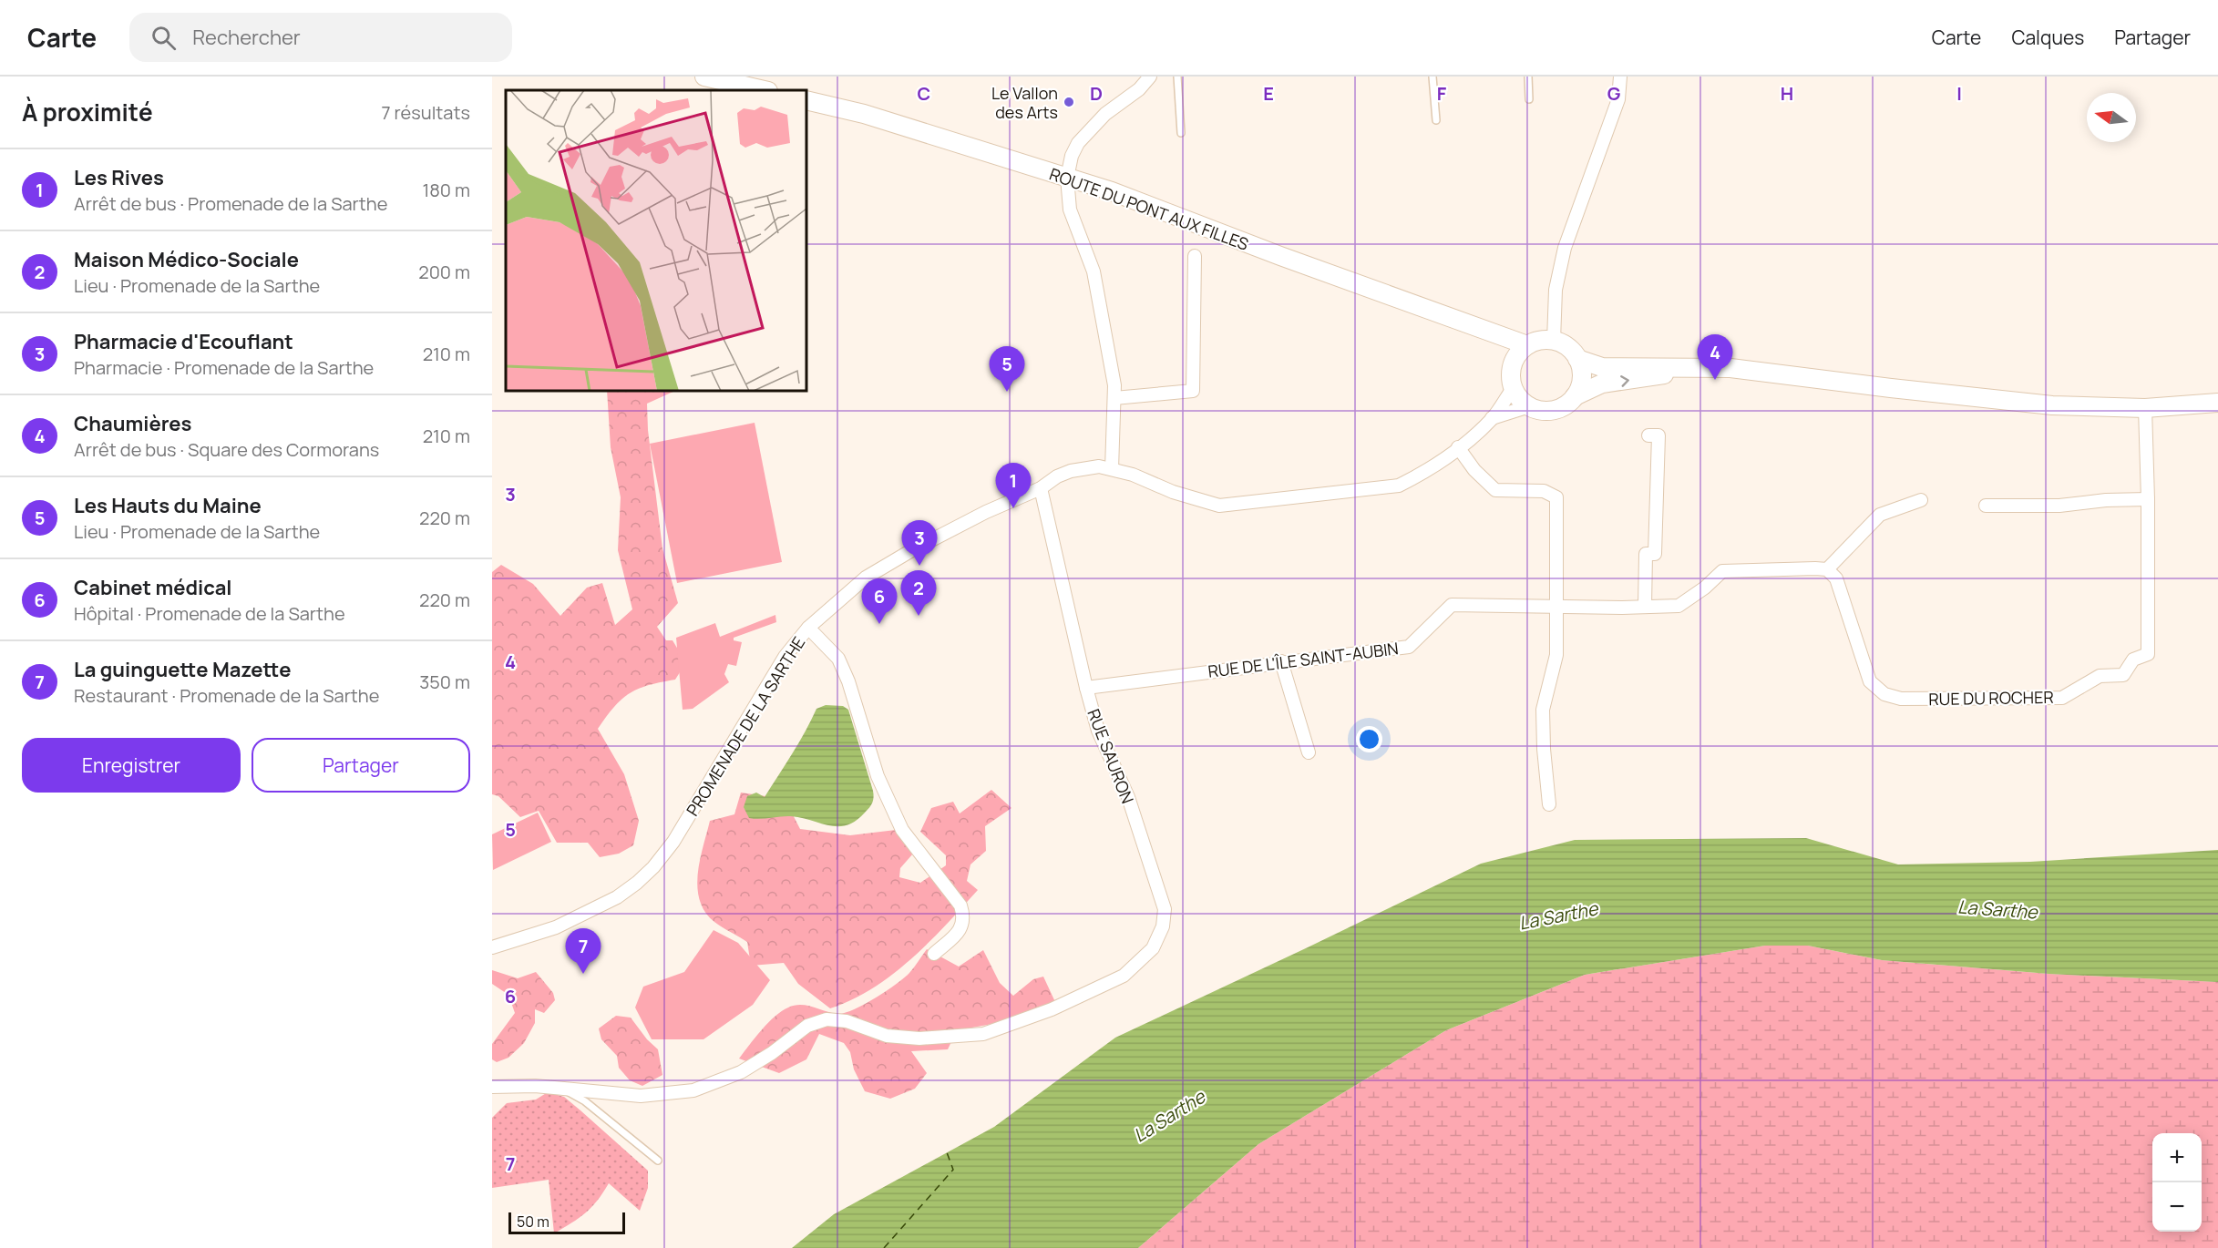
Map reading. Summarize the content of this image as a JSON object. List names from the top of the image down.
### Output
{
  "streets": {
    "street": [
      "ROUTE DU PONT AUX FILLES",
      "RUE DE L'ÎLE SAINT-AUBIN",
      "RUE DU ROCHER",
      "PROMENADE DE LA SARTHE",
      "RUE SAURON"
    ]
  },
  "crossings": [
    ["ROUTE DU PONT AUX FILLES", "PROMENADE DE LA SARTHE"],
    ["RUE DE L'ÎLE SAINT-AUBIN", "RUE DU ROCHER"],
    ["RUE DE L'ÎLE SAINT-AUBIN", "RUE SAURON"],
    ["PROMENADE DE LA SARTHE", "RUE SAURON"]
  ],
  "water": ["La Sarthe"],
  "places": ["Le Vallon des Arts"],
  "scale_bar": "50 m",
  "north": "left",
  "page": {
    "header": "Carte",
    "search": "Rechercher",
    "nav": ["Carte", "Calques", "Partager"],
    "heading": ["À proximité", "7 résultats"],
    "list": [
      {
        "mark": "1",
        "name": "Les Rives",
        "note": "Arrêt de bus · Promenade de la Sarthe",
        "value": "180 m"
      },
      {
        "mark": "2",
        "name": "Maison Médico-Sociale",
        "note": "Lieu · Promenade de la Sarthe",
        "value": "200 m"
      },
      {
        "mark": "3",
        "name": "Pharmacie d'Ecouflant",
        "note": "Pharmacie · Promenade de la Sarthe",
        "value": "210 m"
      },
      {
        "mark": "4",
        "name": "Chaumières",
        "note": "Arrêt de bus · Square des Cormorans",
        "value": "210 m"
      },
      {
        "mark": "5",
        "name": "Les Hauts du Maine",
        "note": "Lieu · Promenade de la Sarthe",
        "value": "220 m"
      },
      {
        "mark": "6",
        "name": "Cabinet médical",
        "note": "Hôpital · Promenade de la Sarthe",
        "value": "220 m"
      },
      {
        "mark": "7",
        "name": "La guinguette Mazette",
        "note": "Restaurant · Promenade de la Sarthe",
        "value": "350 m"
      }
    ],
    "pins": [
      "4",
      "5",
      "1",
      "3",
      "2",
      "6",
      "7"
    ],
    "buttons": ["Enregistrer", "Partager"],
    "map_buttons": ["+", "−"],
    "scale": "50 m"
  },
  "grid": {
    "columns": [
      "C",
      "D",
      "E",
      "F",
      "G",
      "H",
      "I"
    ],
    "rows": [
      "3",
      "4",
      "5",
      "6",
      "7"
    ]
  }
}
